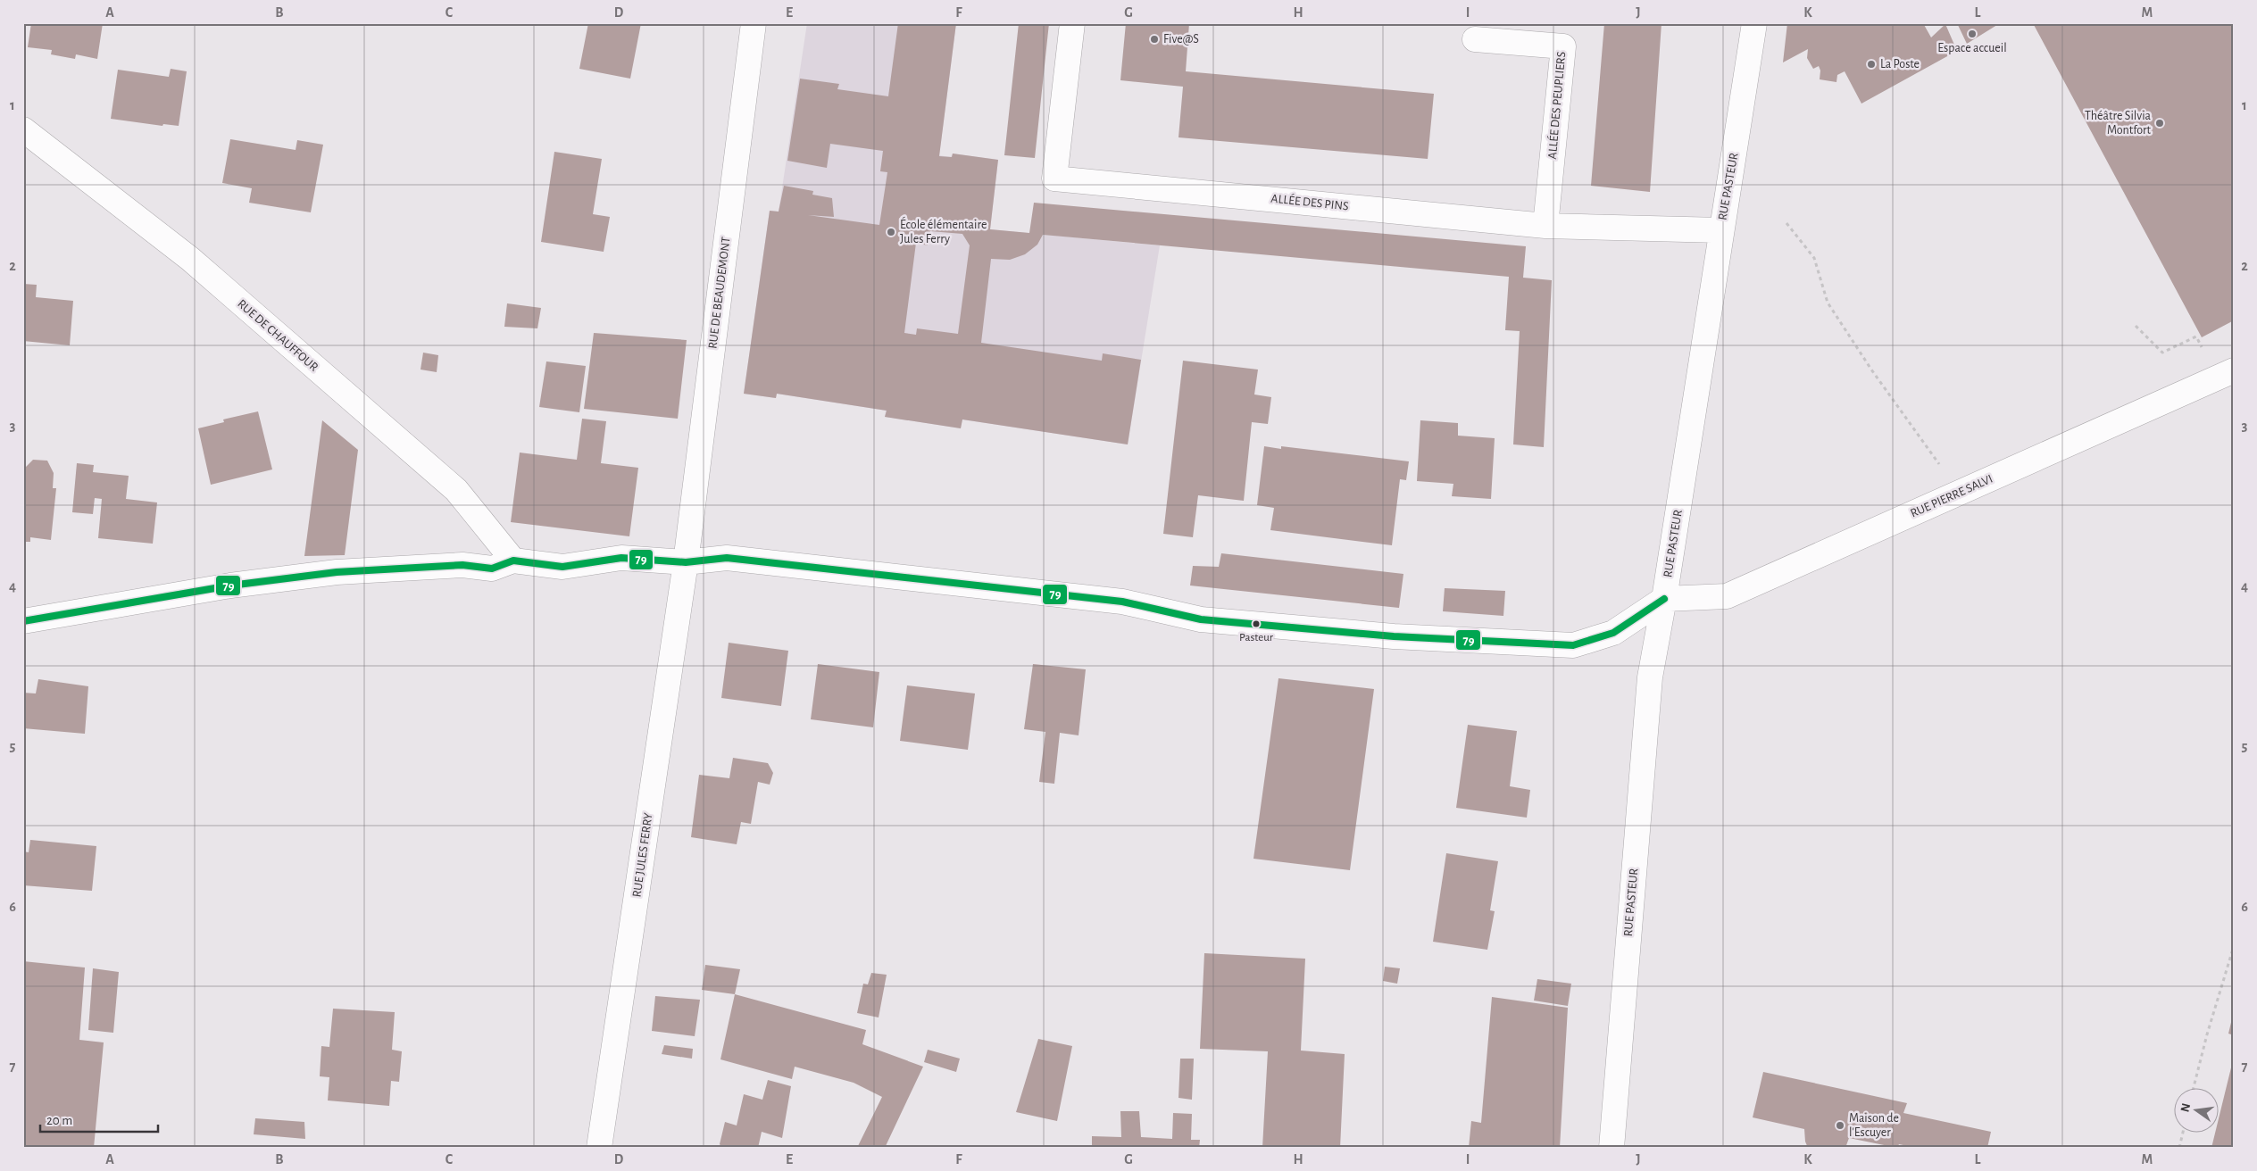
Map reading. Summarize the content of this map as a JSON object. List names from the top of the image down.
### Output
{
  "streets": {
    "street": [
      "ALLÉE DES PEUPLIERS",
      "RUE PASTEUR",
      "ALLÉE DES PINS",
      "RUE DE BEAUDEMONT",
      "RUE DE CHAUFFOUR",
      "RUE PIERRE SALVI",
      "RUE JULES FERRY"
    ]
  },
  "crossings": [
    ["ALLÉE DES PEUPLIERS", "ALLÉE DES PINS"],
    ["RUE PASTEUR", "ALLÉE DES PINS"],
    ["RUE PASTEUR", "RUE PIERRE SALVI"],
    ["RUE DE BEAUDEMONT", "RUE JULES FERRY"]
  ],
  "places": [
    "Espace accueil",
    "Five@S",
    "La Poste",
    "Théâtre Silvia Montfort",
    "École élémentaire Jules Ferry",
    "Pasteur",
    "Maison de l'Escuyer"
  ],
  "lines": ["transit line 79"],
  "scale_bar": "20 m",
  "north": "left",
  "grid": {
    "columns": [
      "A",
      "B",
      "C",
      "D",
      "E",
      "F",
      "G",
      "H",
      "I",
      "J",
      "K",
      "L",
      "M"
    ],
    "rows": [
      "1",
      "2",
      "3",
      "4",
      "5",
      "6",
      "7"
    ]
  }
}
